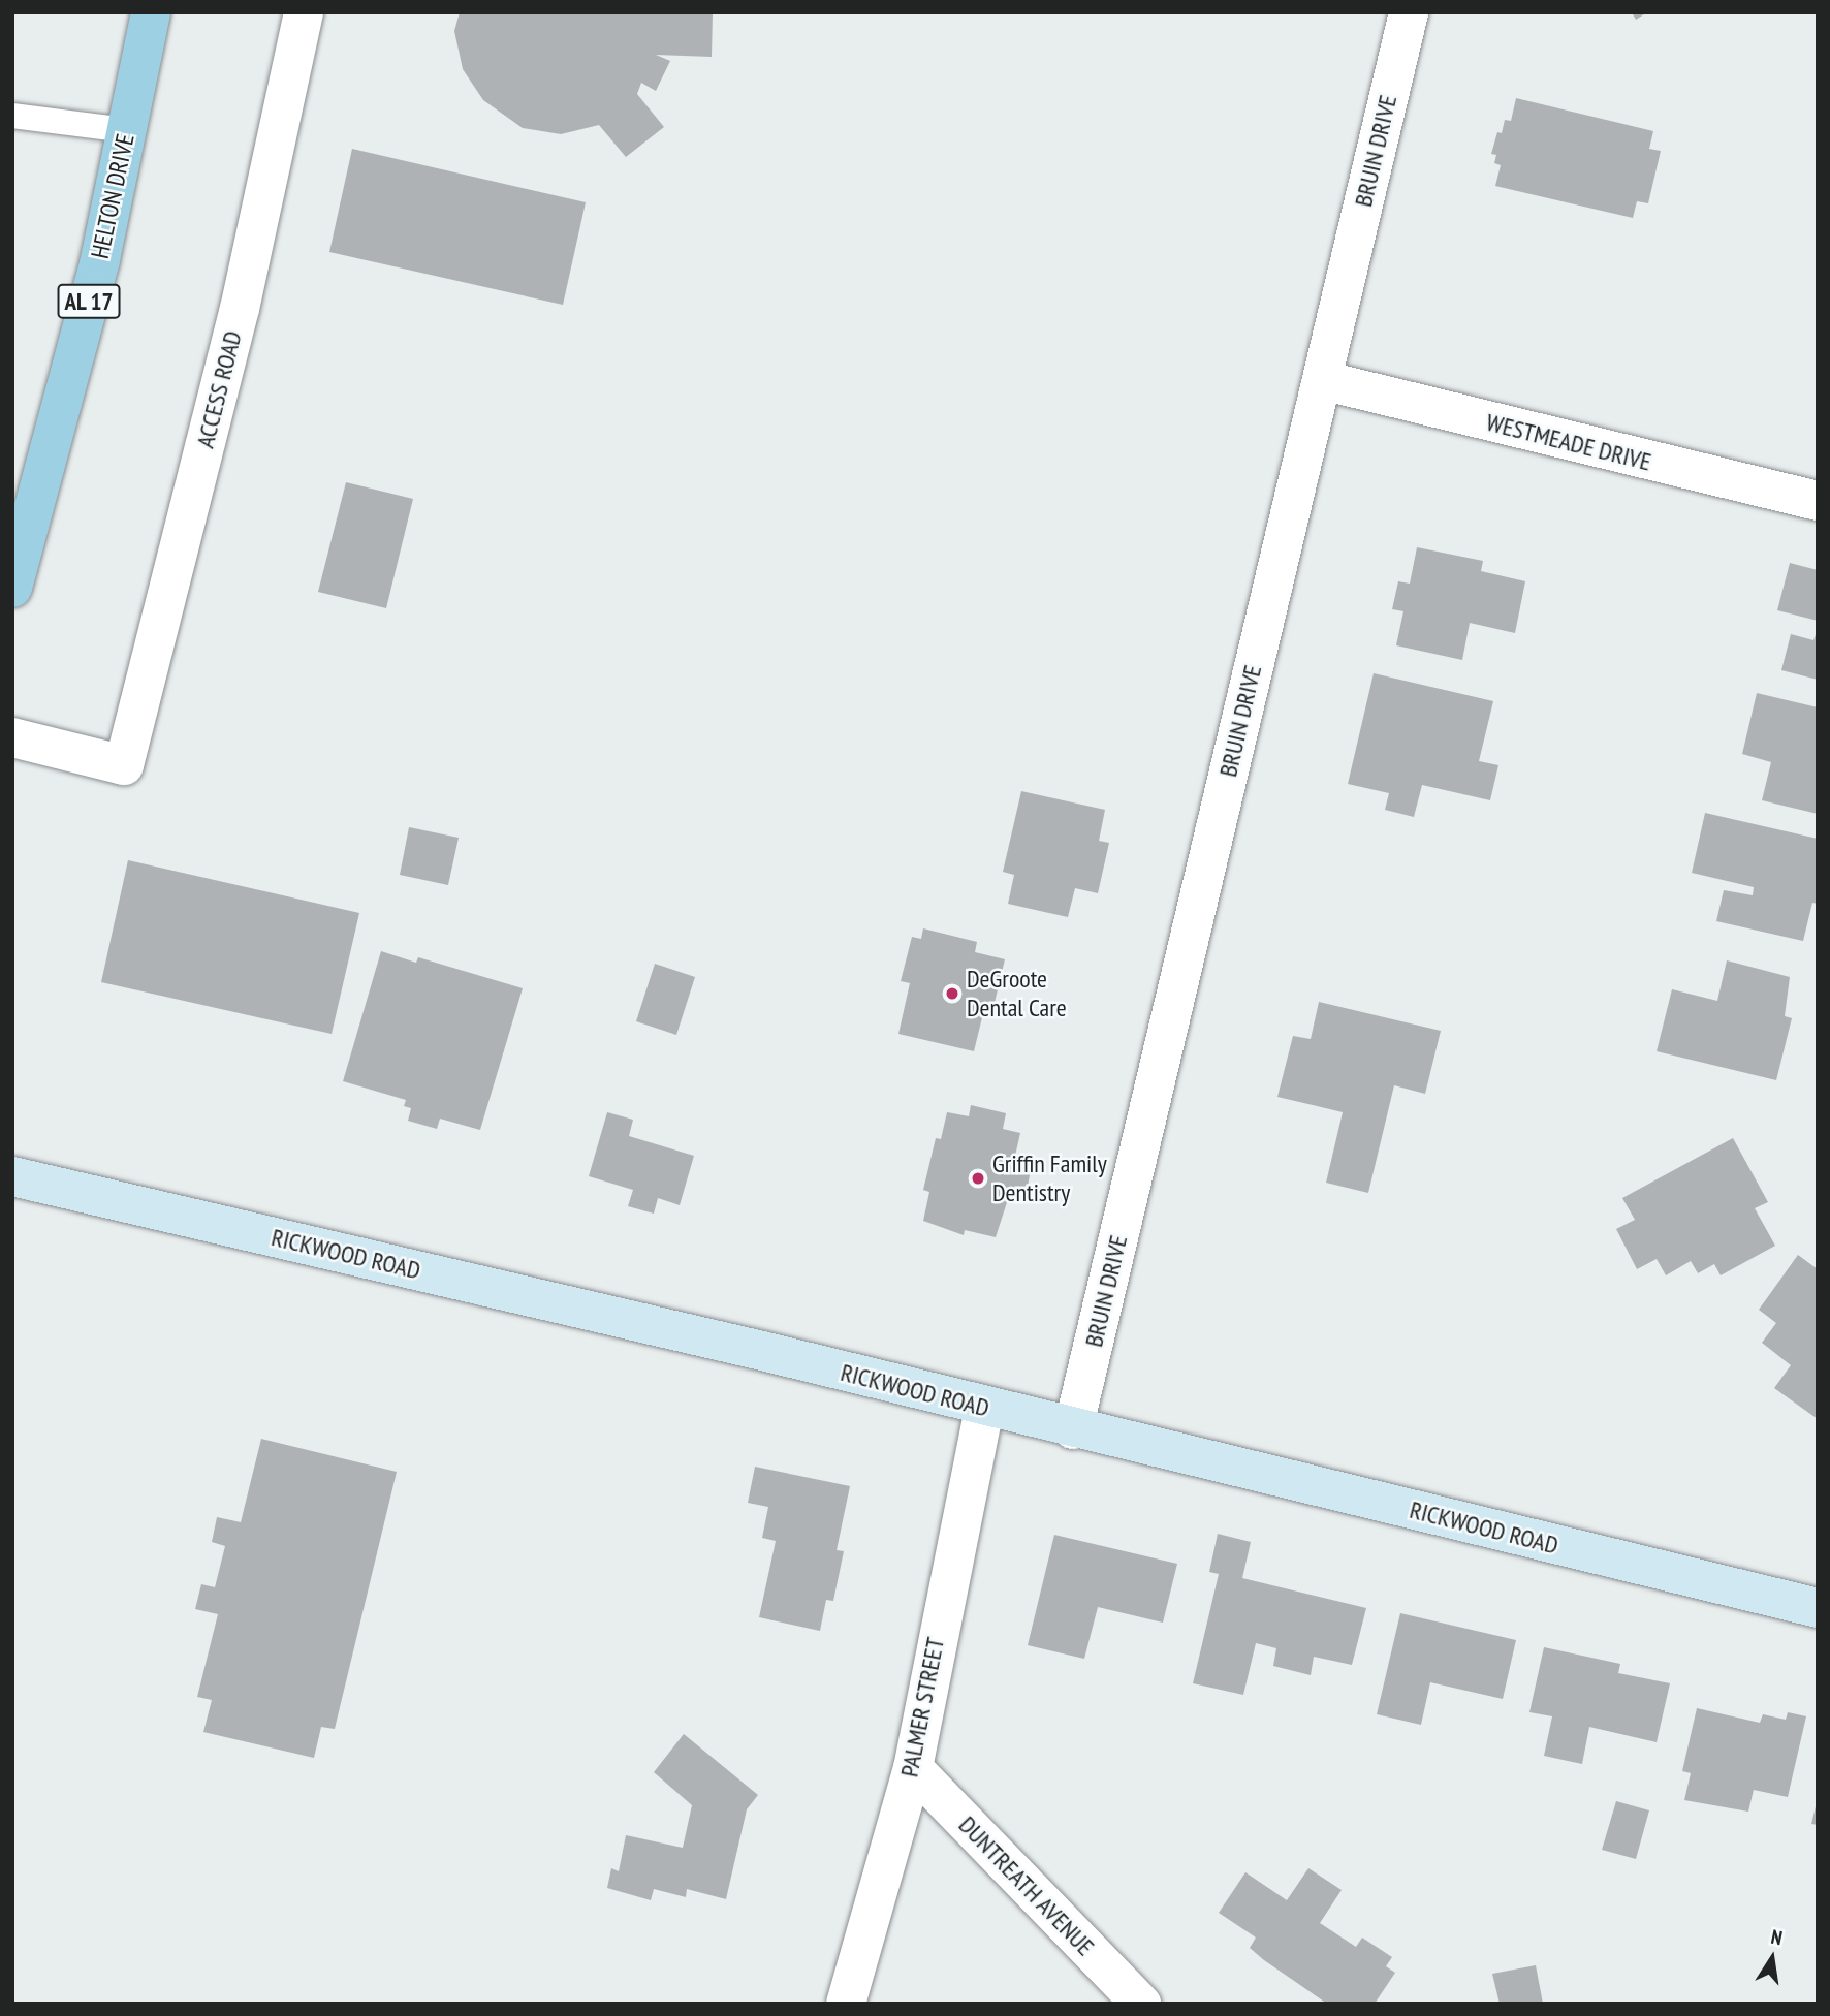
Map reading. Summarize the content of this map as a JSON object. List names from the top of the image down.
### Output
{
  "streets": {
    "main road": ["HELTON DRIVE", "AL 17", "RICKWOOD ROAD"],
    "street": [
      "BRUIN DRIVE",
      "ACCESS ROAD",
      "WESTMEADE DRIVE",
      "PALMER STREET",
      "DUNTREATH AVENUE"
    ]
  },
  "crossings": [
    ["BRUIN DRIVE", "WESTMEADE DRIVE"],
    ["BRUIN DRIVE", "RICKWOOD ROAD"],
    ["RICKWOOD ROAD", "PALMER STREET"],
    ["PALMER STREET", "DUNTREATH AVENUE"]
  ],
  "places": ["DeGroote Dental Care", "Griffin Family Dentistry"],
  "north": "top"
}
